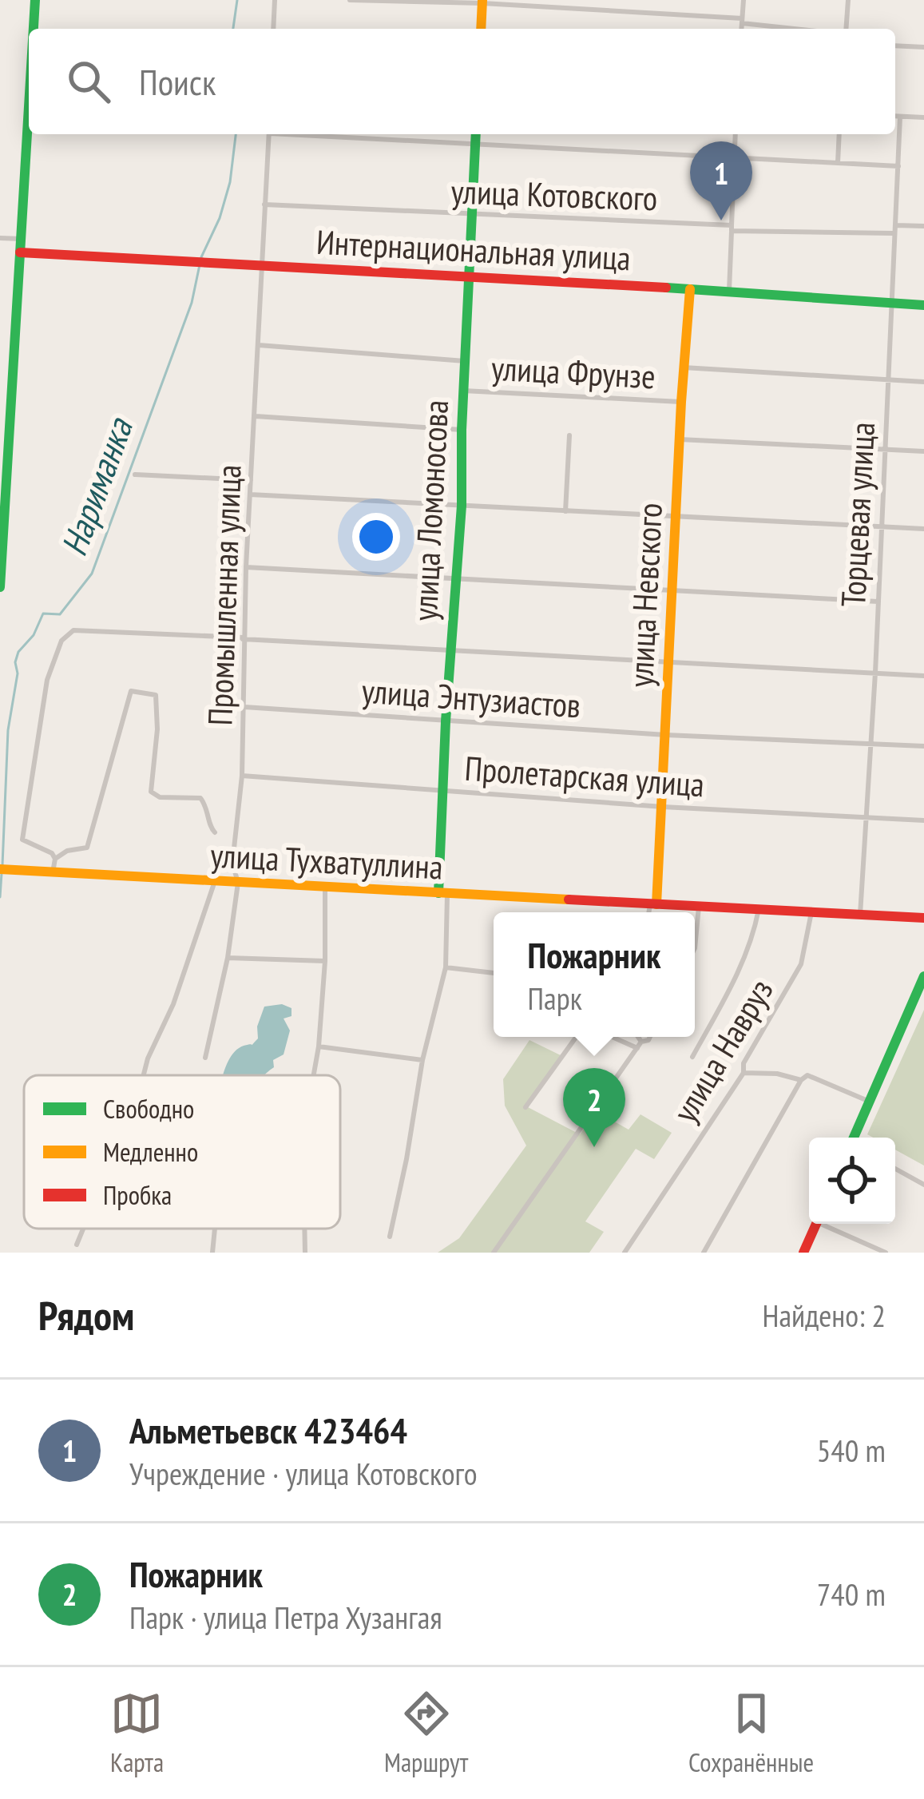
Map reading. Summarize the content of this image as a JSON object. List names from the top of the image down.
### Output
{
  "streets": {
    "street": [
      "улица Котовского",
      "Интернациональная улица",
      "улица Фрунзе",
      "улица Ломоносова",
      "Торцевая улица",
      "Промышленная улица",
      "улица Невского",
      "улица Энтузиастов",
      "Пролетарская улица",
      "улица Тухватуллина",
      "улица Навруз"
    ]
  },
  "crossings": [
    ["улица Котовского", "улица Ломоносова"],
    ["улица Котовского", "Торцевая улица"],
    ["улица Котовского", "Промышленная улица"],
    ["Интернациональная улица", "улица Ломоносова"],
    ["Интернациональная улица", "Торцевая улица"],
    ["Интернациональная улица", "Промышленная улица"],
    ["Интернациональная улица", "улица Невского"],
    ["улица Фрунзе", "улица Ломоносова"],
    ["улица Фрунзе", "улица Невского"],
    ["улица Ломоносова", "улица Энтузиастов"],
    ["улица Ломоносова", "Пролетарская улица"],
    ["улица Ломоносова", "улица Тухватуллина"],
    ["Торцевая улица", "улица Энтузиастов"],
    ["Торцевая улица", "Пролетарская улица"],
    ["Торцевая улица", "улица Тухватуллина"],
    ["Промышленная улица", "улица Энтузиастов"],
    ["Промышленная улица", "Пролетарская улица"],
    ["Промышленная улица", "улица Тухватуллина"],
    ["улица Невского", "улица Энтузиастов"],
    ["улица Невского", "Пролетарская улица"],
    ["улица Невского", "улица Тухватуллина"],
    ["улица Тухватуллина", "улица Навруз"]
  ],
  "water": ["Нариманка"],
  "legend": ["Свободно", "Медленно", "Пробка"],
  "page": {
    "search": "Поиск",
    "pins": ["1", "2"],
    "popup": ["Пожарник", "Парк"],
    "heading": ["Рядом", "Найдено: 2"],
    "list": [
      {
        "mark": "1",
        "name": "Альметьевск 423464",
        "note": "Учреждение · улица Котовского",
        "value": "540 m"
      },
      {
        "mark": "2",
        "name": "Пожарник",
        "note": "Парк · улица Петра Хузангая",
        "value": "740 m"
      }
    ],
    "nav": ["Карта", "Маршрут", "Сохранённые"]
  }
}
